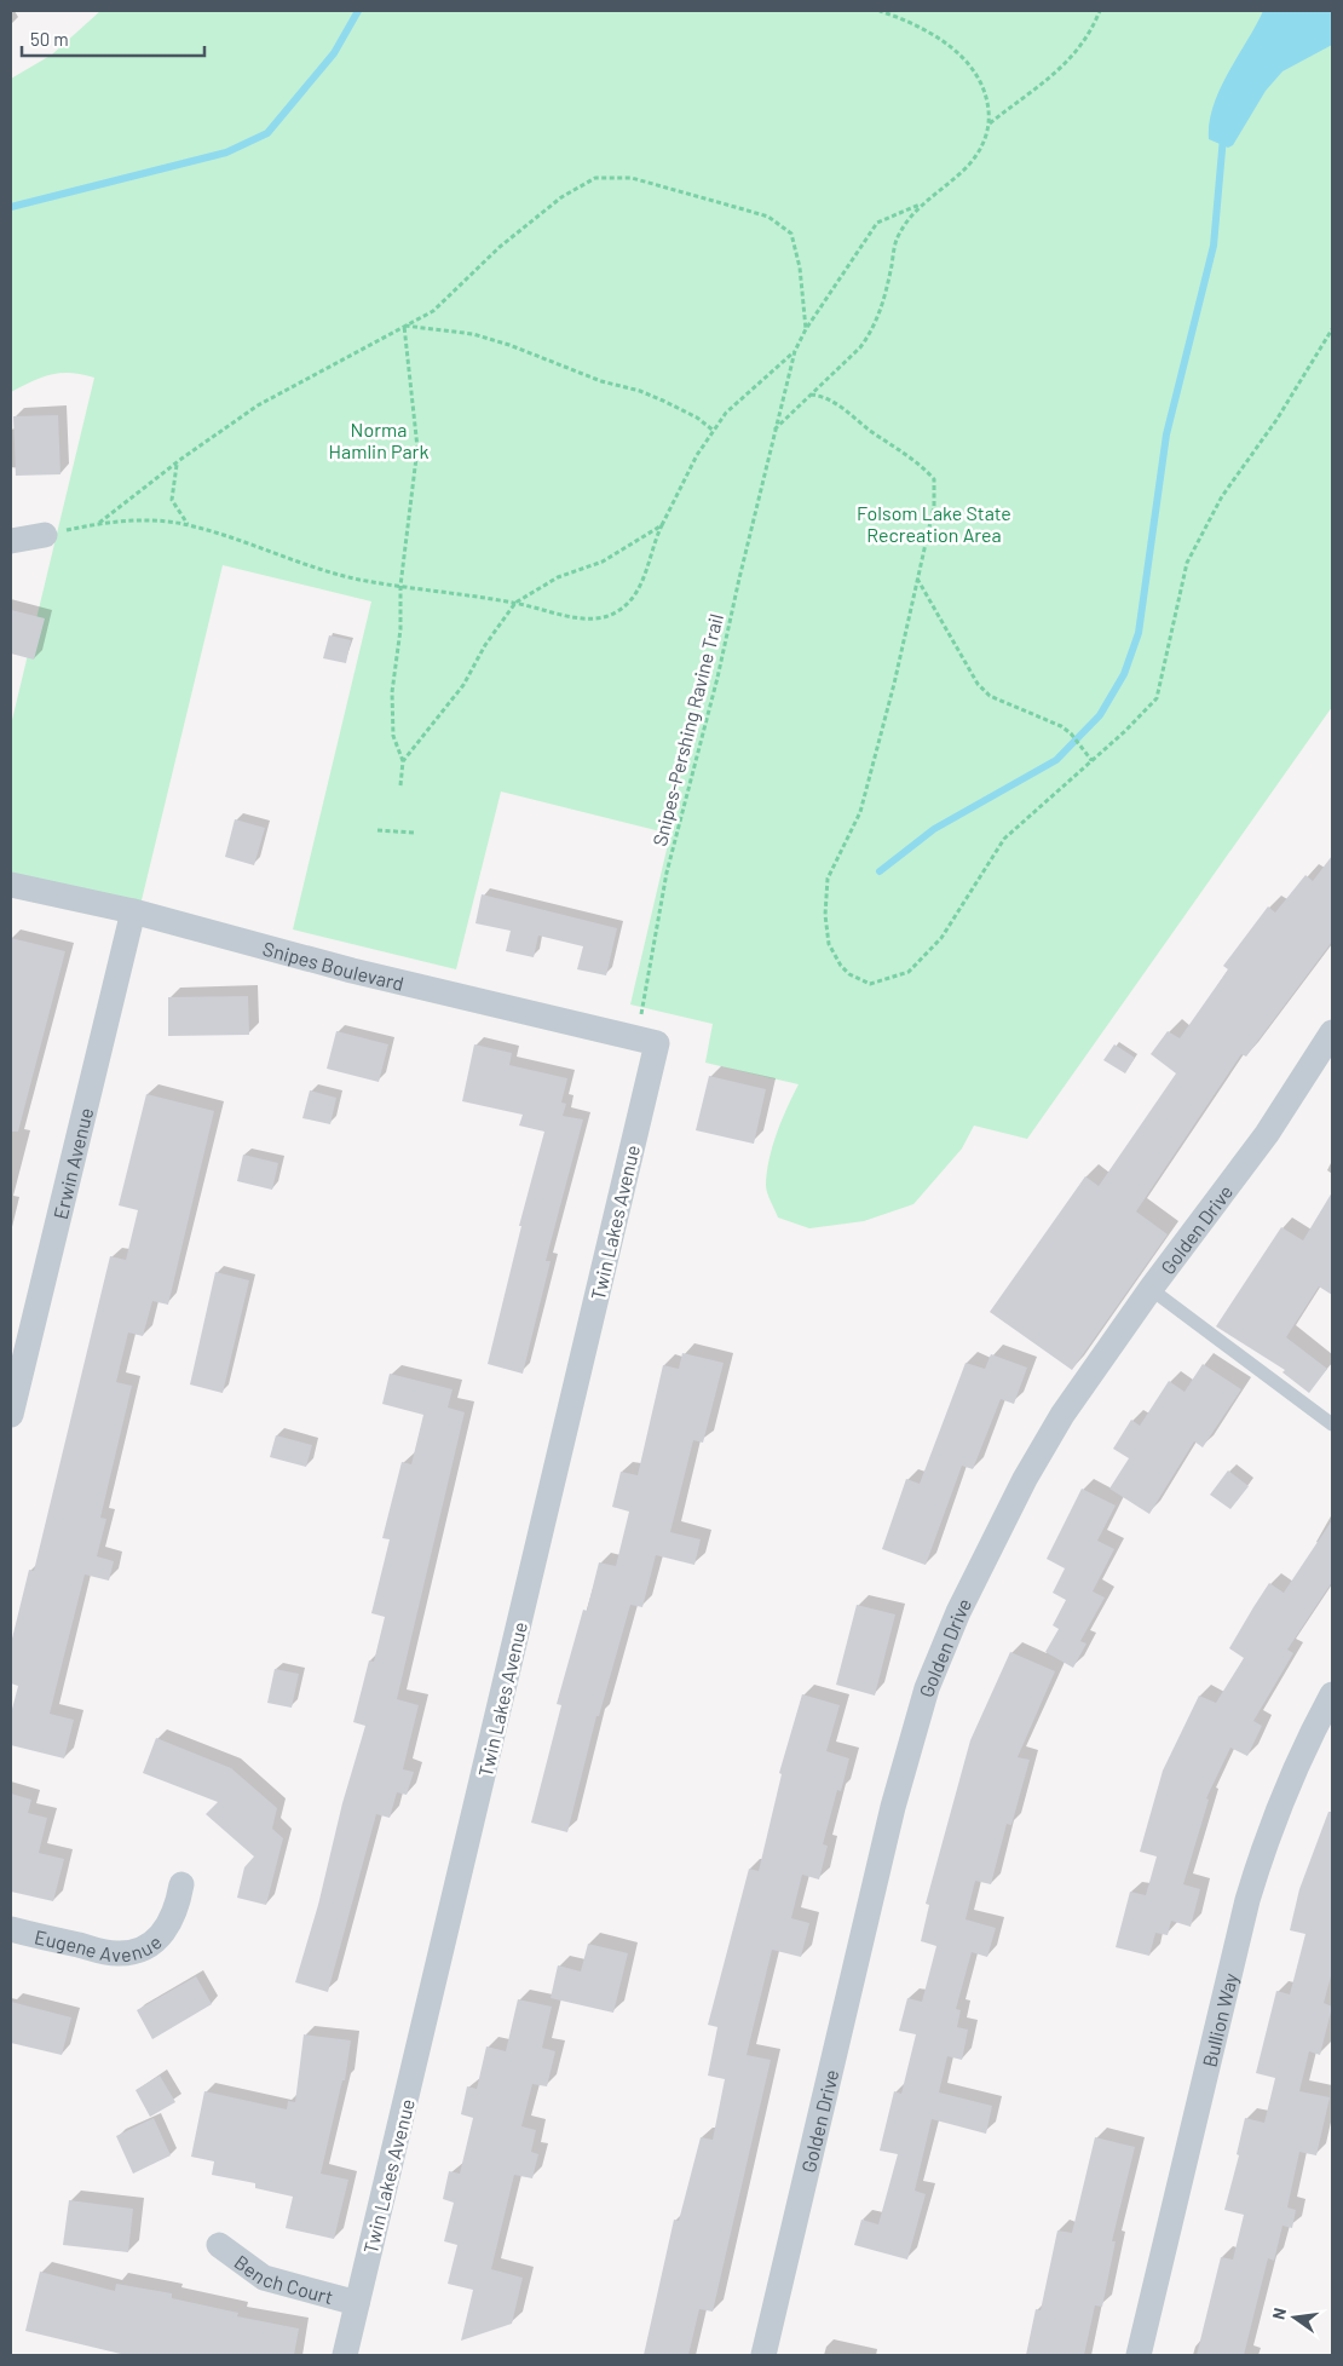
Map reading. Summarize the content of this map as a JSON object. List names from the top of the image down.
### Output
{
  "streets": {
    "street": [
      "Snipes Boulevard",
      "Erwin Avenue",
      "Twin Lakes Avenue",
      "Golden Drive",
      "Eugene Avenue",
      "Bullion Way",
      "Bench Court"
    ],
    "path": ["Snipes-Pershing Ravine Trail"]
  },
  "crossings": [
    ["Snipes-Pershing Ravine Trail", "Snipes Boulevard"],
    ["Snipes-Pershing Ravine Trail", "Twin Lakes Avenue"],
    ["Snipes Boulevard", "Erwin Avenue"],
    ["Snipes Boulevard", "Twin Lakes Avenue"],
    ["Twin Lakes Avenue", "Bench Court"]
  ],
  "parks": ["Norma Hamlin Park", "Folsom Lake State Recreation Area"],
  "scale_bar": "50 m",
  "north": "left"
}
